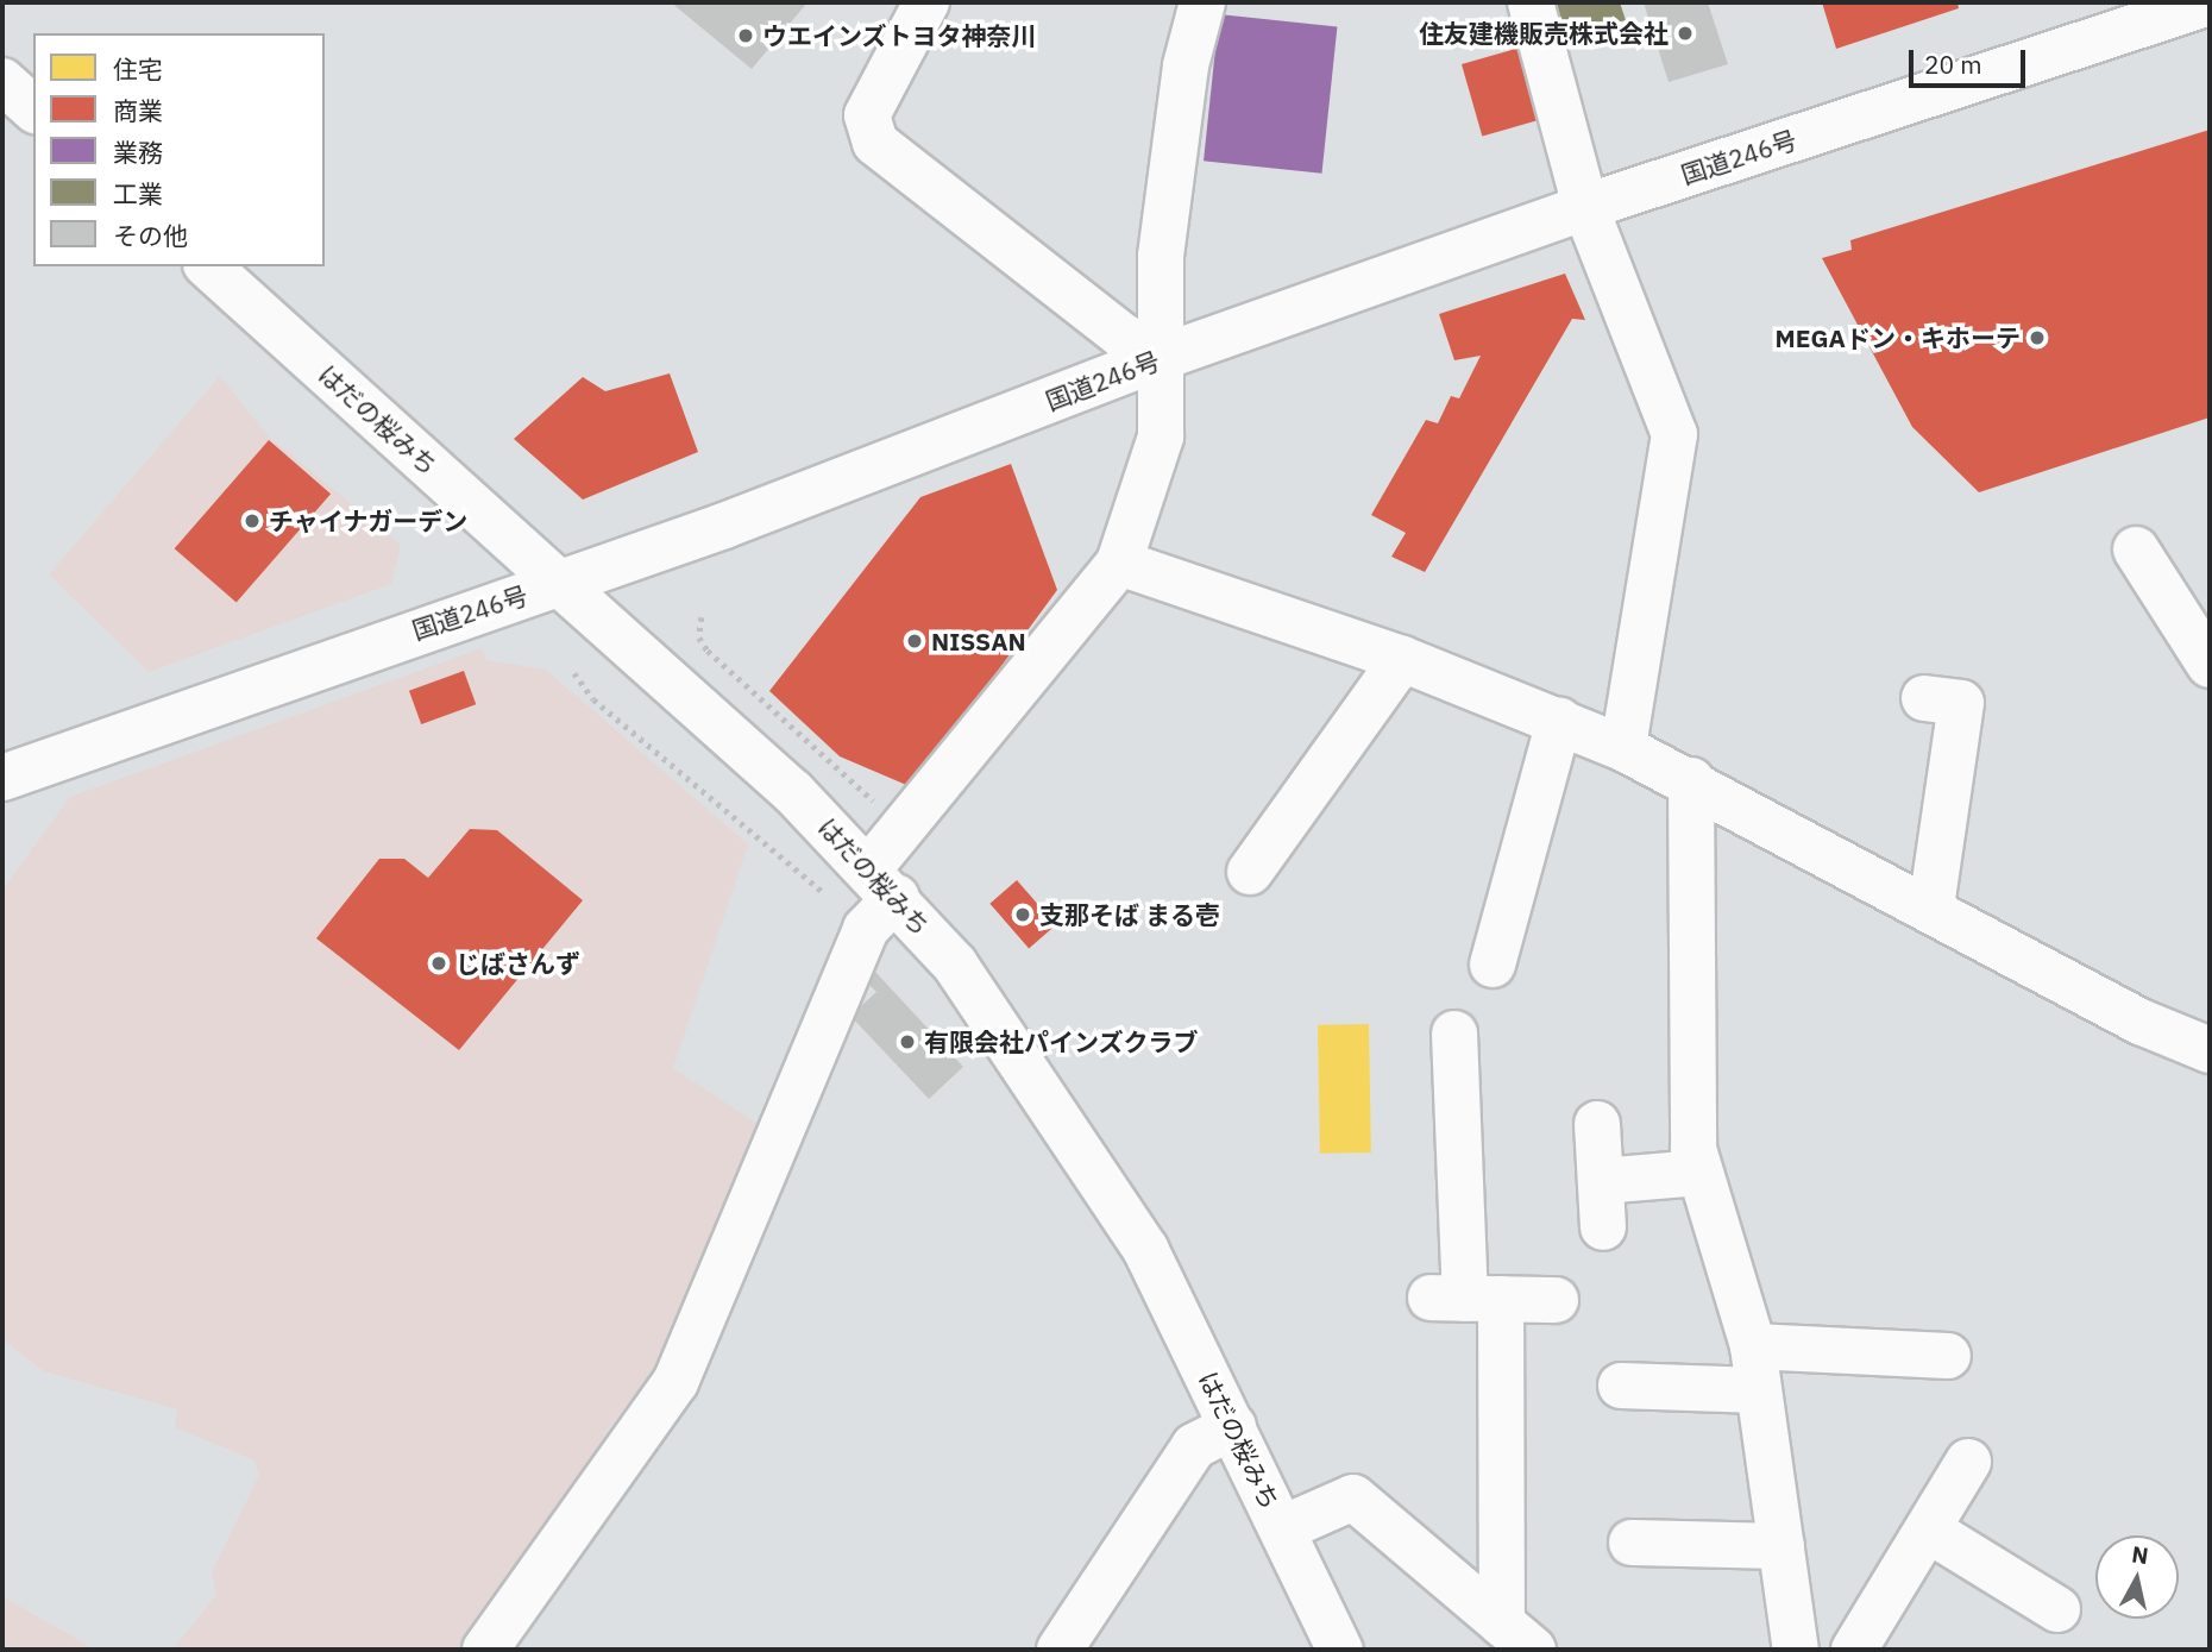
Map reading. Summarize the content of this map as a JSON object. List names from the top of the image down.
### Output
{
  "streets": {
    "main road": ["国道246号", "はだの桜みち"]
  },
  "crossings": [
    ["国道246号", "はだの桜みち"]
  ],
  "places": [
    "住友建機販売株式会社",
    "ウエインズトヨタ神奈川",
    "MEGAドン・キホーテ",
    "チャイナガーデン",
    "NISSAN",
    "支那そば まる壱",
    "じばさんず",
    "有限会社パインズクラブ"
  ],
  "legend": [
    "住宅",
    "商業",
    "業務",
    "工業",
    "その他"
  ],
  "scale_bar": "20 m",
  "north": "top"
}
